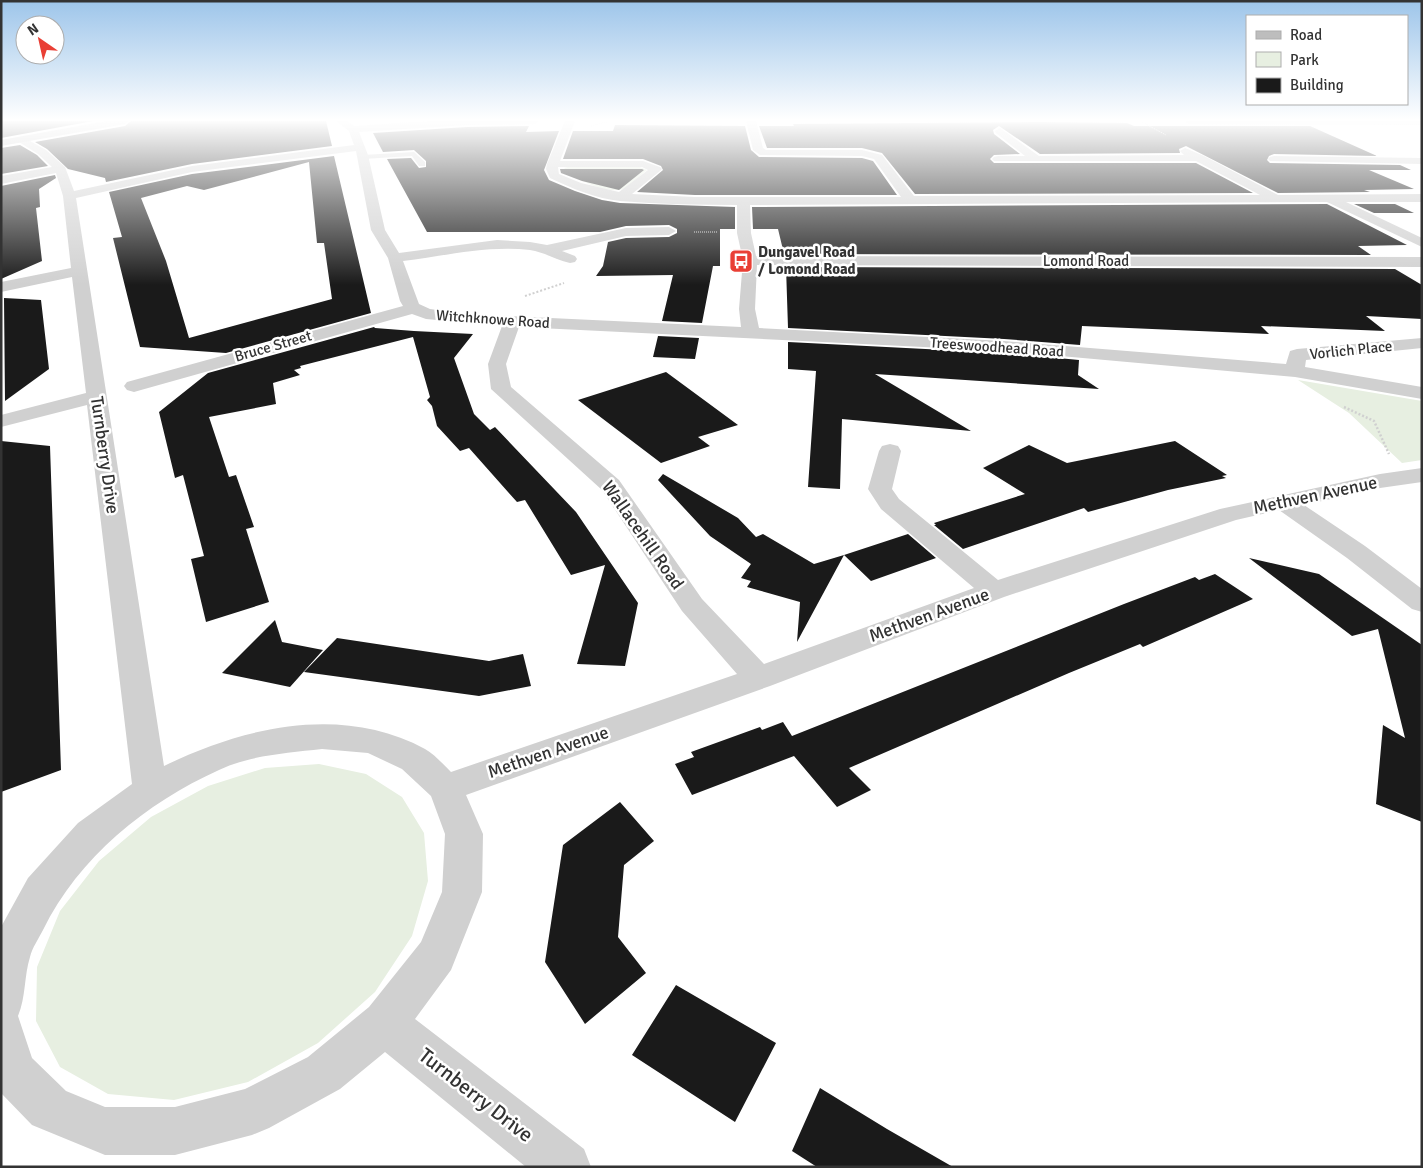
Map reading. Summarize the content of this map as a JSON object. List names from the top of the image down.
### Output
{
  "streets": {
    "street": [
      "Lomond Road",
      "Witchknowe Road",
      "Bruce Street",
      "Treeswoodhead Road",
      "Vorlich Place",
      "Turnberry Drive",
      "Methven Avenue",
      "Wallacehill Road"
    ]
  },
  "crossings": [
    ["Witchknowe Road", "Bruce Street"],
    ["Witchknowe Road", "Treeswoodhead Road"],
    ["Witchknowe Road", "Wallacehill Road"],
    ["Treeswoodhead Road", "Vorlich Place"],
    ["Methven Avenue", "Wallacehill Road"]
  ],
  "places": {
    "bus stop": ["Dungavel Road / Lomond Road"]
  },
  "legend": ["Road", "Park", "Building"],
  "north": "top left"
}
